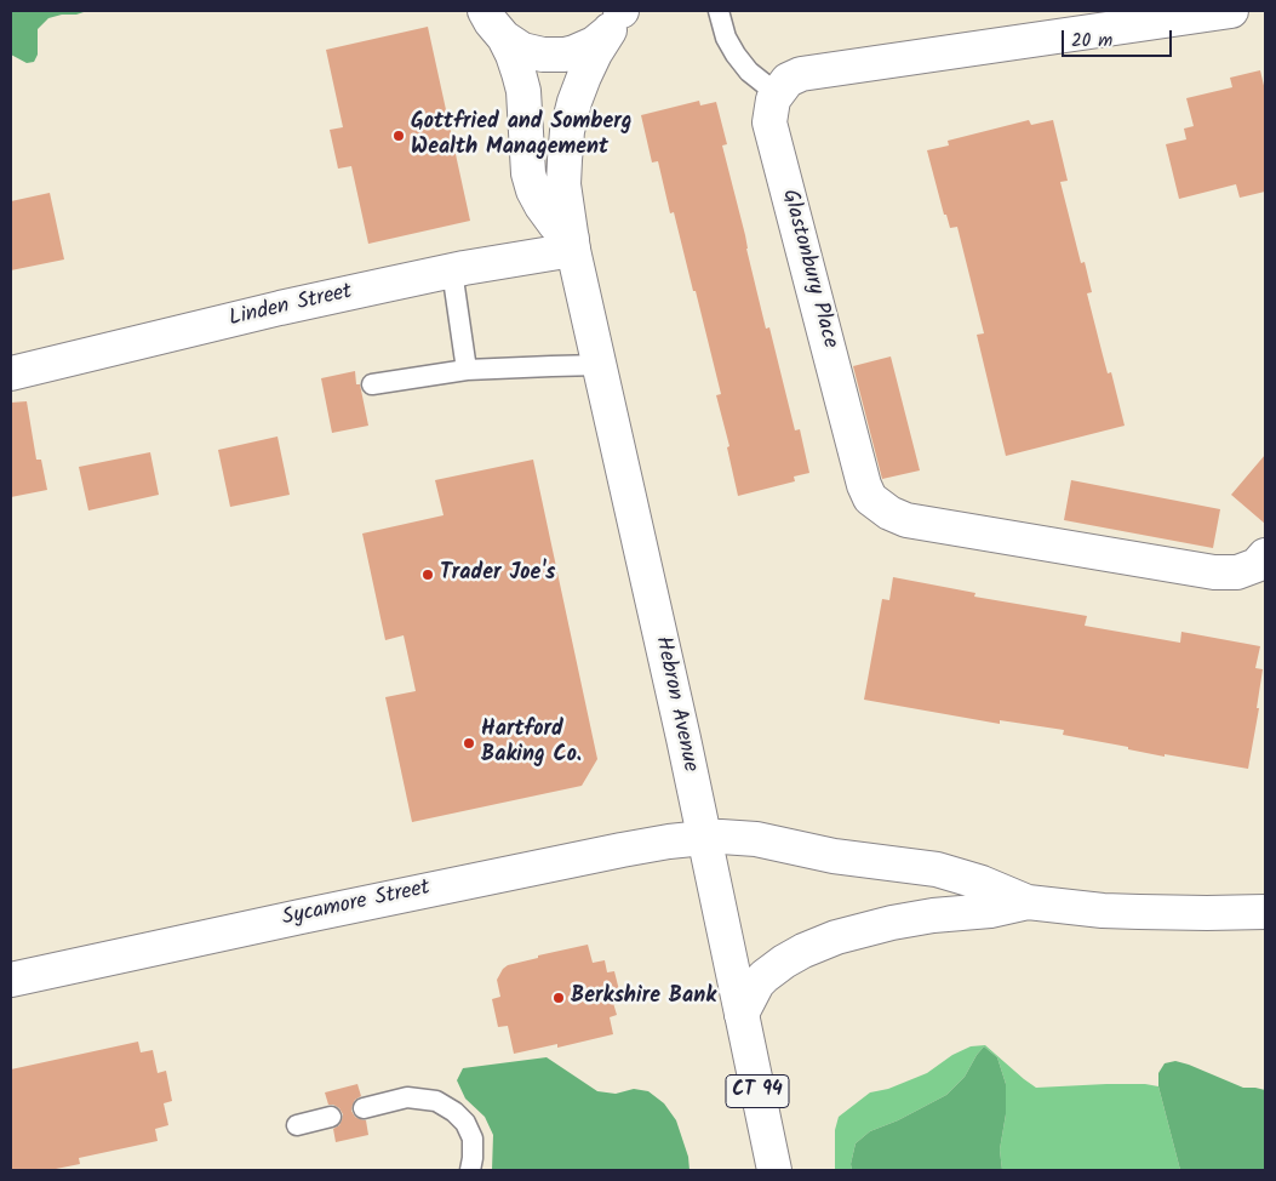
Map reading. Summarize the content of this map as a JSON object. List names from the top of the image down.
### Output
{
  "streets": {
    "main road": [
      "Glastonbury Place",
      "Linden Street",
      "Hebron Avenue",
      "Sycamore Street",
      "CT 94"
    ]
  },
  "crossings": [
    ["Linden Street", "Hebron Avenue"],
    ["Hebron Avenue", "Sycamore Street"]
  ],
  "places": [
    "Gottfried and Somberg Wealth Management",
    "Trader Joe's",
    "Hartford Baking Co.",
    "Berkshire Bank"
  ],
  "scale_bar": "20 m"
}
